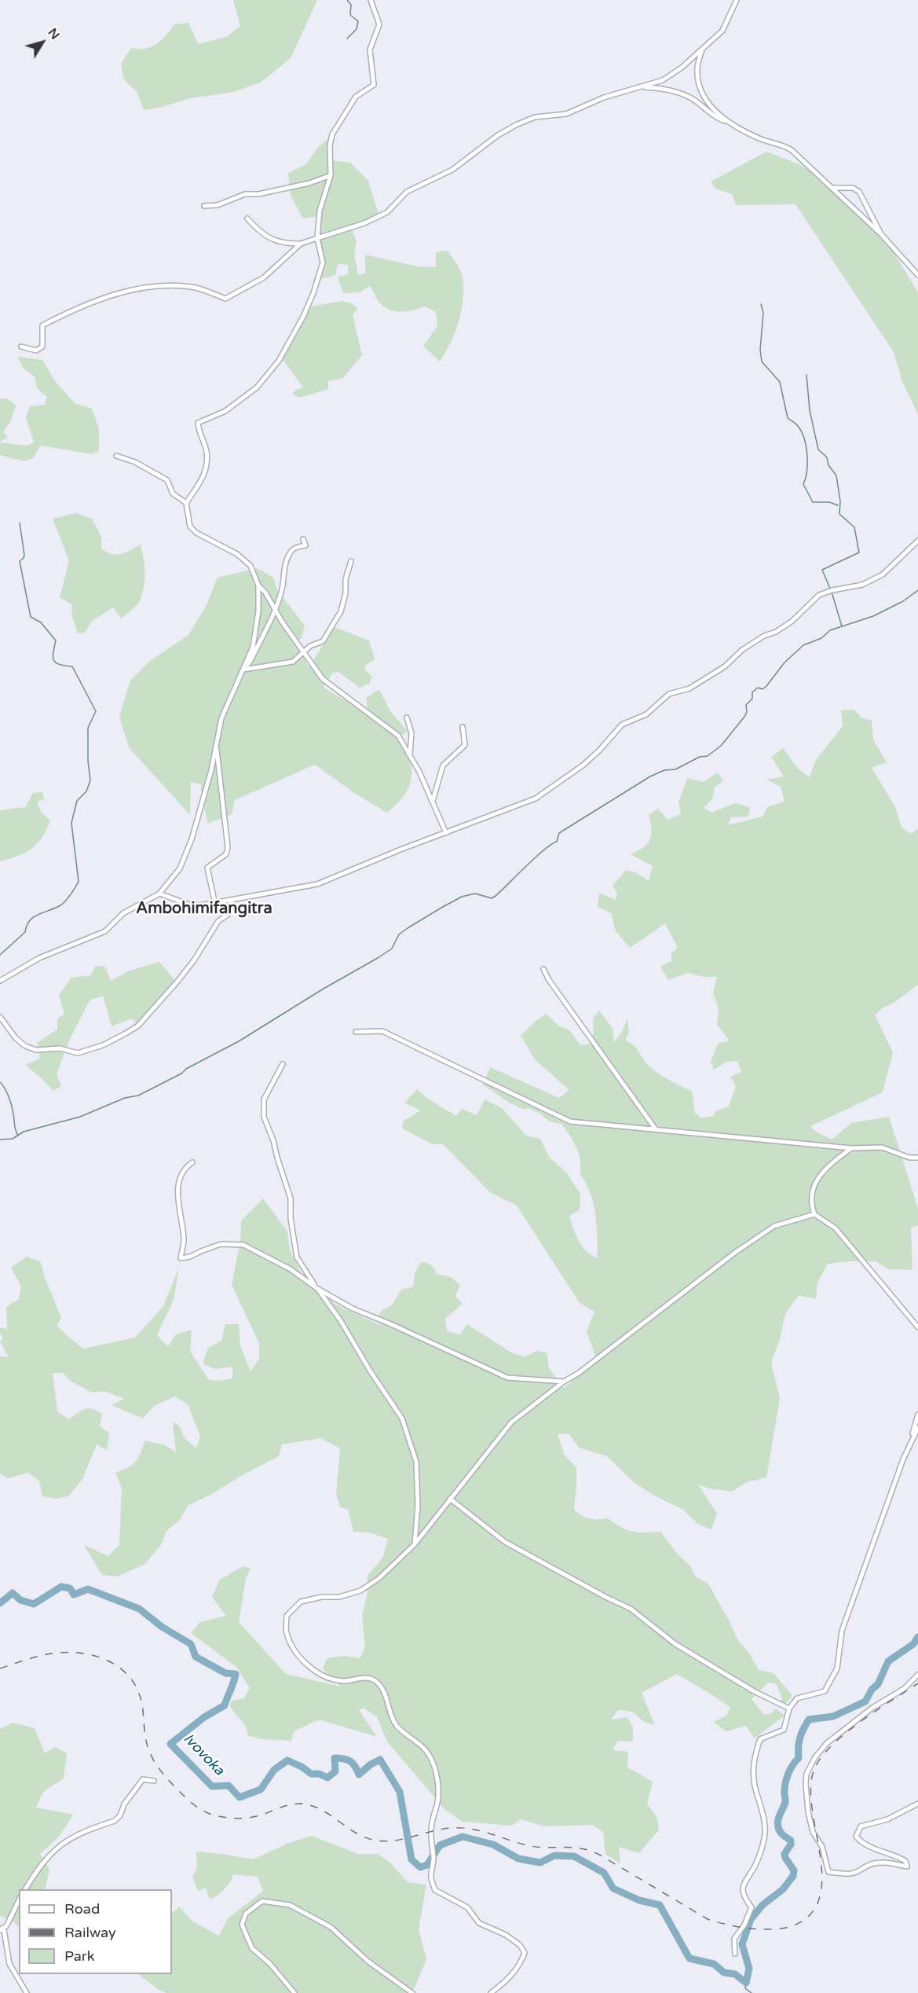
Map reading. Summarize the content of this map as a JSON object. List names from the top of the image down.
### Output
{
  "districts": ["Ambohimifangitra"],
  "water": ["Ivovoka"],
  "legend": ["Road", "Railway", "Park"],
  "north": "top right"
}
